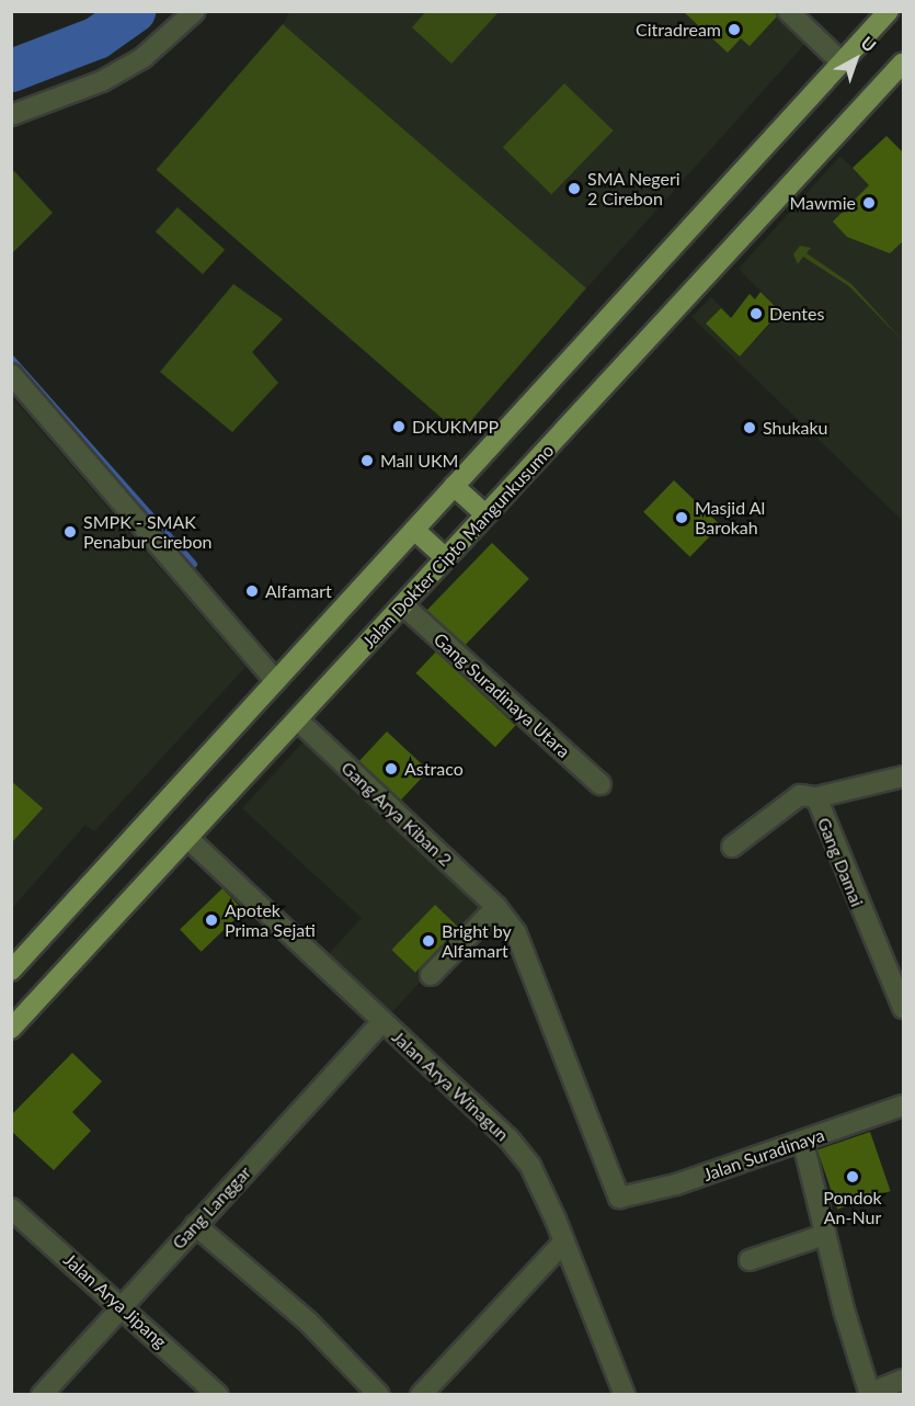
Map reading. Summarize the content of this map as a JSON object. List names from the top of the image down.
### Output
{
  "streets": {
    "main road": ["Jalan Dokter Cipto Mangunkusumo"],
    "street": [
      "Gang Suradinaya Utara",
      "Gang Arya Kiban 2",
      "Gang Damai",
      "Jalan Arya Winagun",
      "Jalan Suradinaya",
      "Gang Langgar",
      "Jalan Arya Jipang"
    ]
  },
  "crossings": [
    ["Jalan Dokter Cipto Mangunkusumo", "Gang Suradinaya Utara"],
    ["Jalan Dokter Cipto Mangunkusumo", "Gang Arya Kiban 2"],
    ["Jalan Dokter Cipto Mangunkusumo", "Jalan Arya Winagun"],
    ["Gang Arya Kiban 2", "Jalan Suradinaya"],
    ["Jalan Arya Winagun", "Gang Langgar"],
    ["Gang Langgar", "Jalan Arya Jipang"]
  ],
  "places": [
    "Citradream",
    "SMA Negeri 2 Cirebon",
    "Mawmie",
    "Dentes",
    "DKUKMPP",
    "Shukaku",
    "Mall UKM",
    "Masjid Al Barokah",
    "SMPK - SMAK Penabur Cirebon",
    "Alfamart",
    "Astraco",
    "Apotek Prima Sejati",
    "Bright by Alfamart",
    "Pondok An-Nur"
  ],
  "north": "top right"
}
